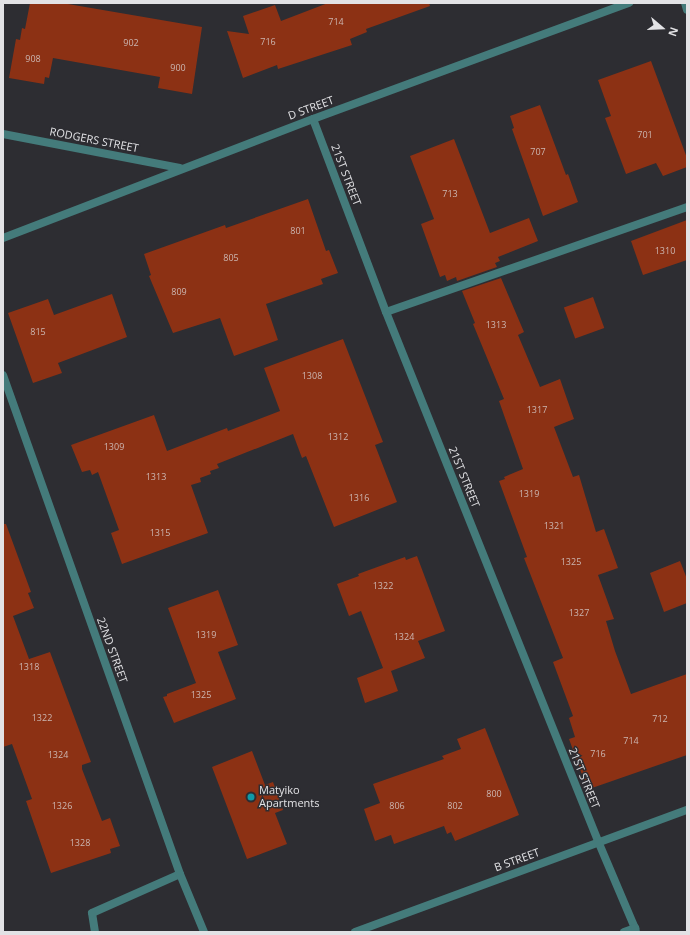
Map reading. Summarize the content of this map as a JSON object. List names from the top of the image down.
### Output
{
  "streets": {
    "street": [
      "D STREET",
      "RODGERS STREET",
      "21ST STREET",
      "22ND STREET",
      "B STREET"
    ]
  },
  "crossings": [
    ["D STREET", "RODGERS STREET"],
    ["D STREET", "21ST STREET"],
    ["21ST STREET", "B STREET"]
  ],
  "places": ["Matyiko Apartments"],
  "house_numbers": [
    "714",
    "716",
    "902",
    "908",
    "900",
    "701",
    "707",
    "713",
    "801",
    "1310",
    "805",
    "809",
    "1313",
    "815",
    "1308",
    "1317",
    "1312",
    "1309",
    "1313",
    "1319",
    "1316",
    "1321",
    "1315",
    "1325",
    "1322",
    "1327",
    "1319",
    "1324",
    "1318",
    "1325",
    "1322",
    "712",
    "714",
    "716",
    "1324",
    "800",
    "1326",
    "806",
    "802",
    "1328"
  ],
  "north": "right"
}
